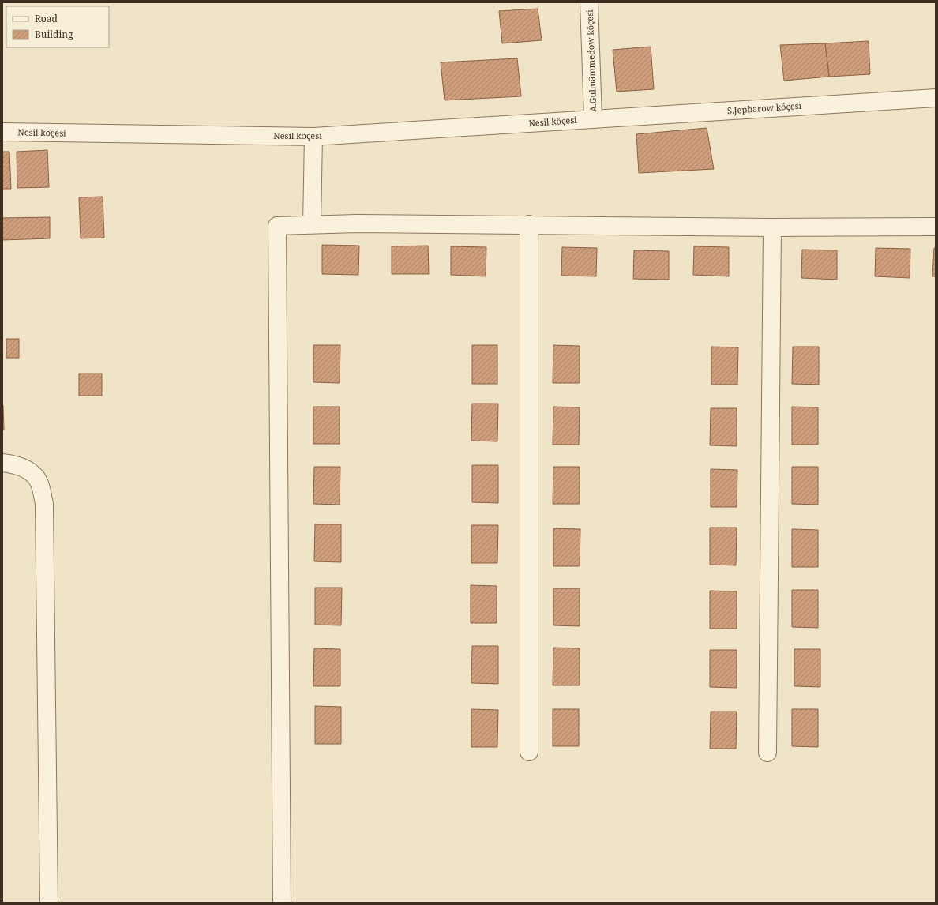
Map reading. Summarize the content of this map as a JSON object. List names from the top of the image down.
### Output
{
  "streets": {
    "street": ["A.Gulmämmedow köçesi", "S.Jepbarow köçesi", "Nesil köçesi"]
  },
  "crossings": [
    ["A.Gulmämmedow köçesi", "S.Jepbarow köçesi"],
    ["A.Gulmämmedow köçesi", "Nesil köçesi"],
    ["S.Jepbarow köçesi", "Nesil köçesi"]
  ],
  "legend": ["Road", "Building"]
}
